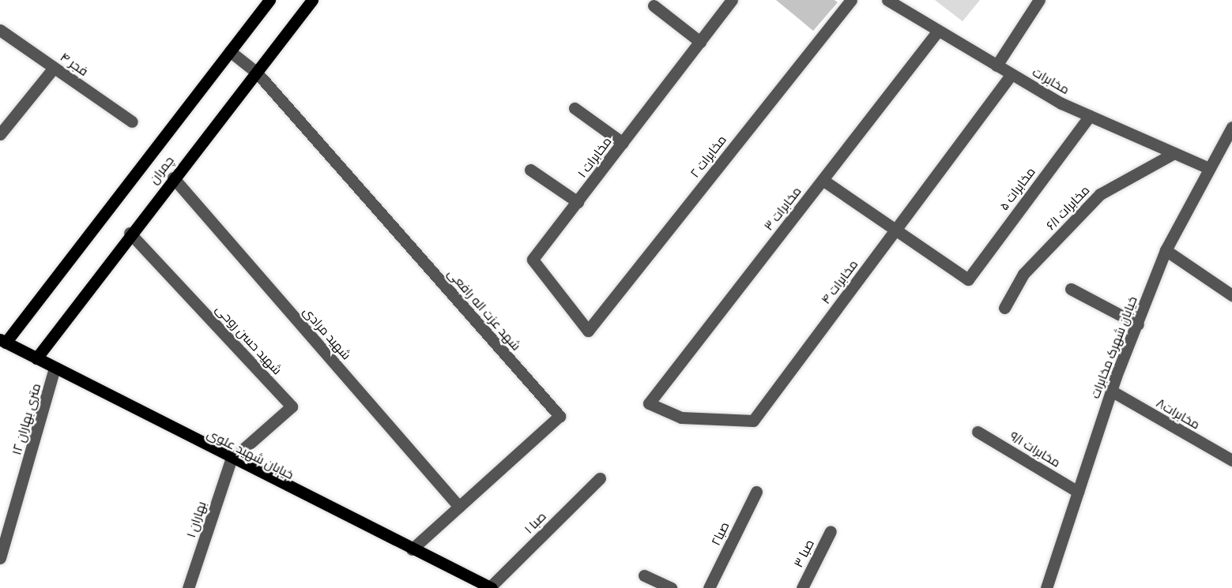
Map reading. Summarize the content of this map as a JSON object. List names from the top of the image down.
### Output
{
  "streets": {
    "main road": ["چمران", "خیابان شهید علوی"],
    "street": [
      "فجر ۴",
      "مخابرات",
      "مخابرات ۲",
      "مخابرات ۱",
      "مخابرات ۵",
      "مخابرات ۶/۱",
      "مخابرات ۳",
      "مخابرات ۴",
      "شهد عزت اله رافعی",
      "شهید مرادی",
      "شهید حسن روحی",
      "خیابان شهرک مخابرات",
      "مخابرات۸",
      "۱۲ متری بهاران",
      "مخابرات ۹/۱",
      "بهاران ۱",
      "صبا ۱",
      "صبا۲",
      "صبا ۳"
    ]
  },
  "crossings": [
    ["مخابرات", "مخابرات ۵"],
    ["مخابرات", "مخابرات ۶/۱"],
    ["مخابرات", "مخابرات ۳"],
    ["مخابرات", "مخابرات ۴"],
    ["مخابرات", "خیابان شهرک مخابرات"],
    ["مخابرات ۲", "مخابرات ۱"],
    ["چمران", "شهد عزت اله رافعی"],
    ["چمران", "شهید مرادی"],
    ["چمران", "شهید حسن روحی"],
    ["چمران", "خیابان شهید علوی"],
    ["مخابرات ۵", "مخابرات ۴"],
    ["مخابرات ۳", "مخابرات ۴"],
    ["شهد عزت اله رافعی", "شهید مرادی"],
    ["شهد عزت اله رافعی", "خیابان شهید علوی"],
    ["شهید حسن روحی", "خیابان شهید علوی"],
    ["شهید حسن روحی", "بهاران ۱"],
    ["خیابان شهرک مخابرات", "مخابرات۸"],
    ["خیابان شهرک مخابرات", "مخابرات ۹/۱"],
    ["۱۲ متری بهاران", "خیابان شهید علوی"],
    ["خیابان شهید علوی", "بهاران ۱"],
    ["خیابان شهید علوی", "صبا ۱"]
  ]
}
